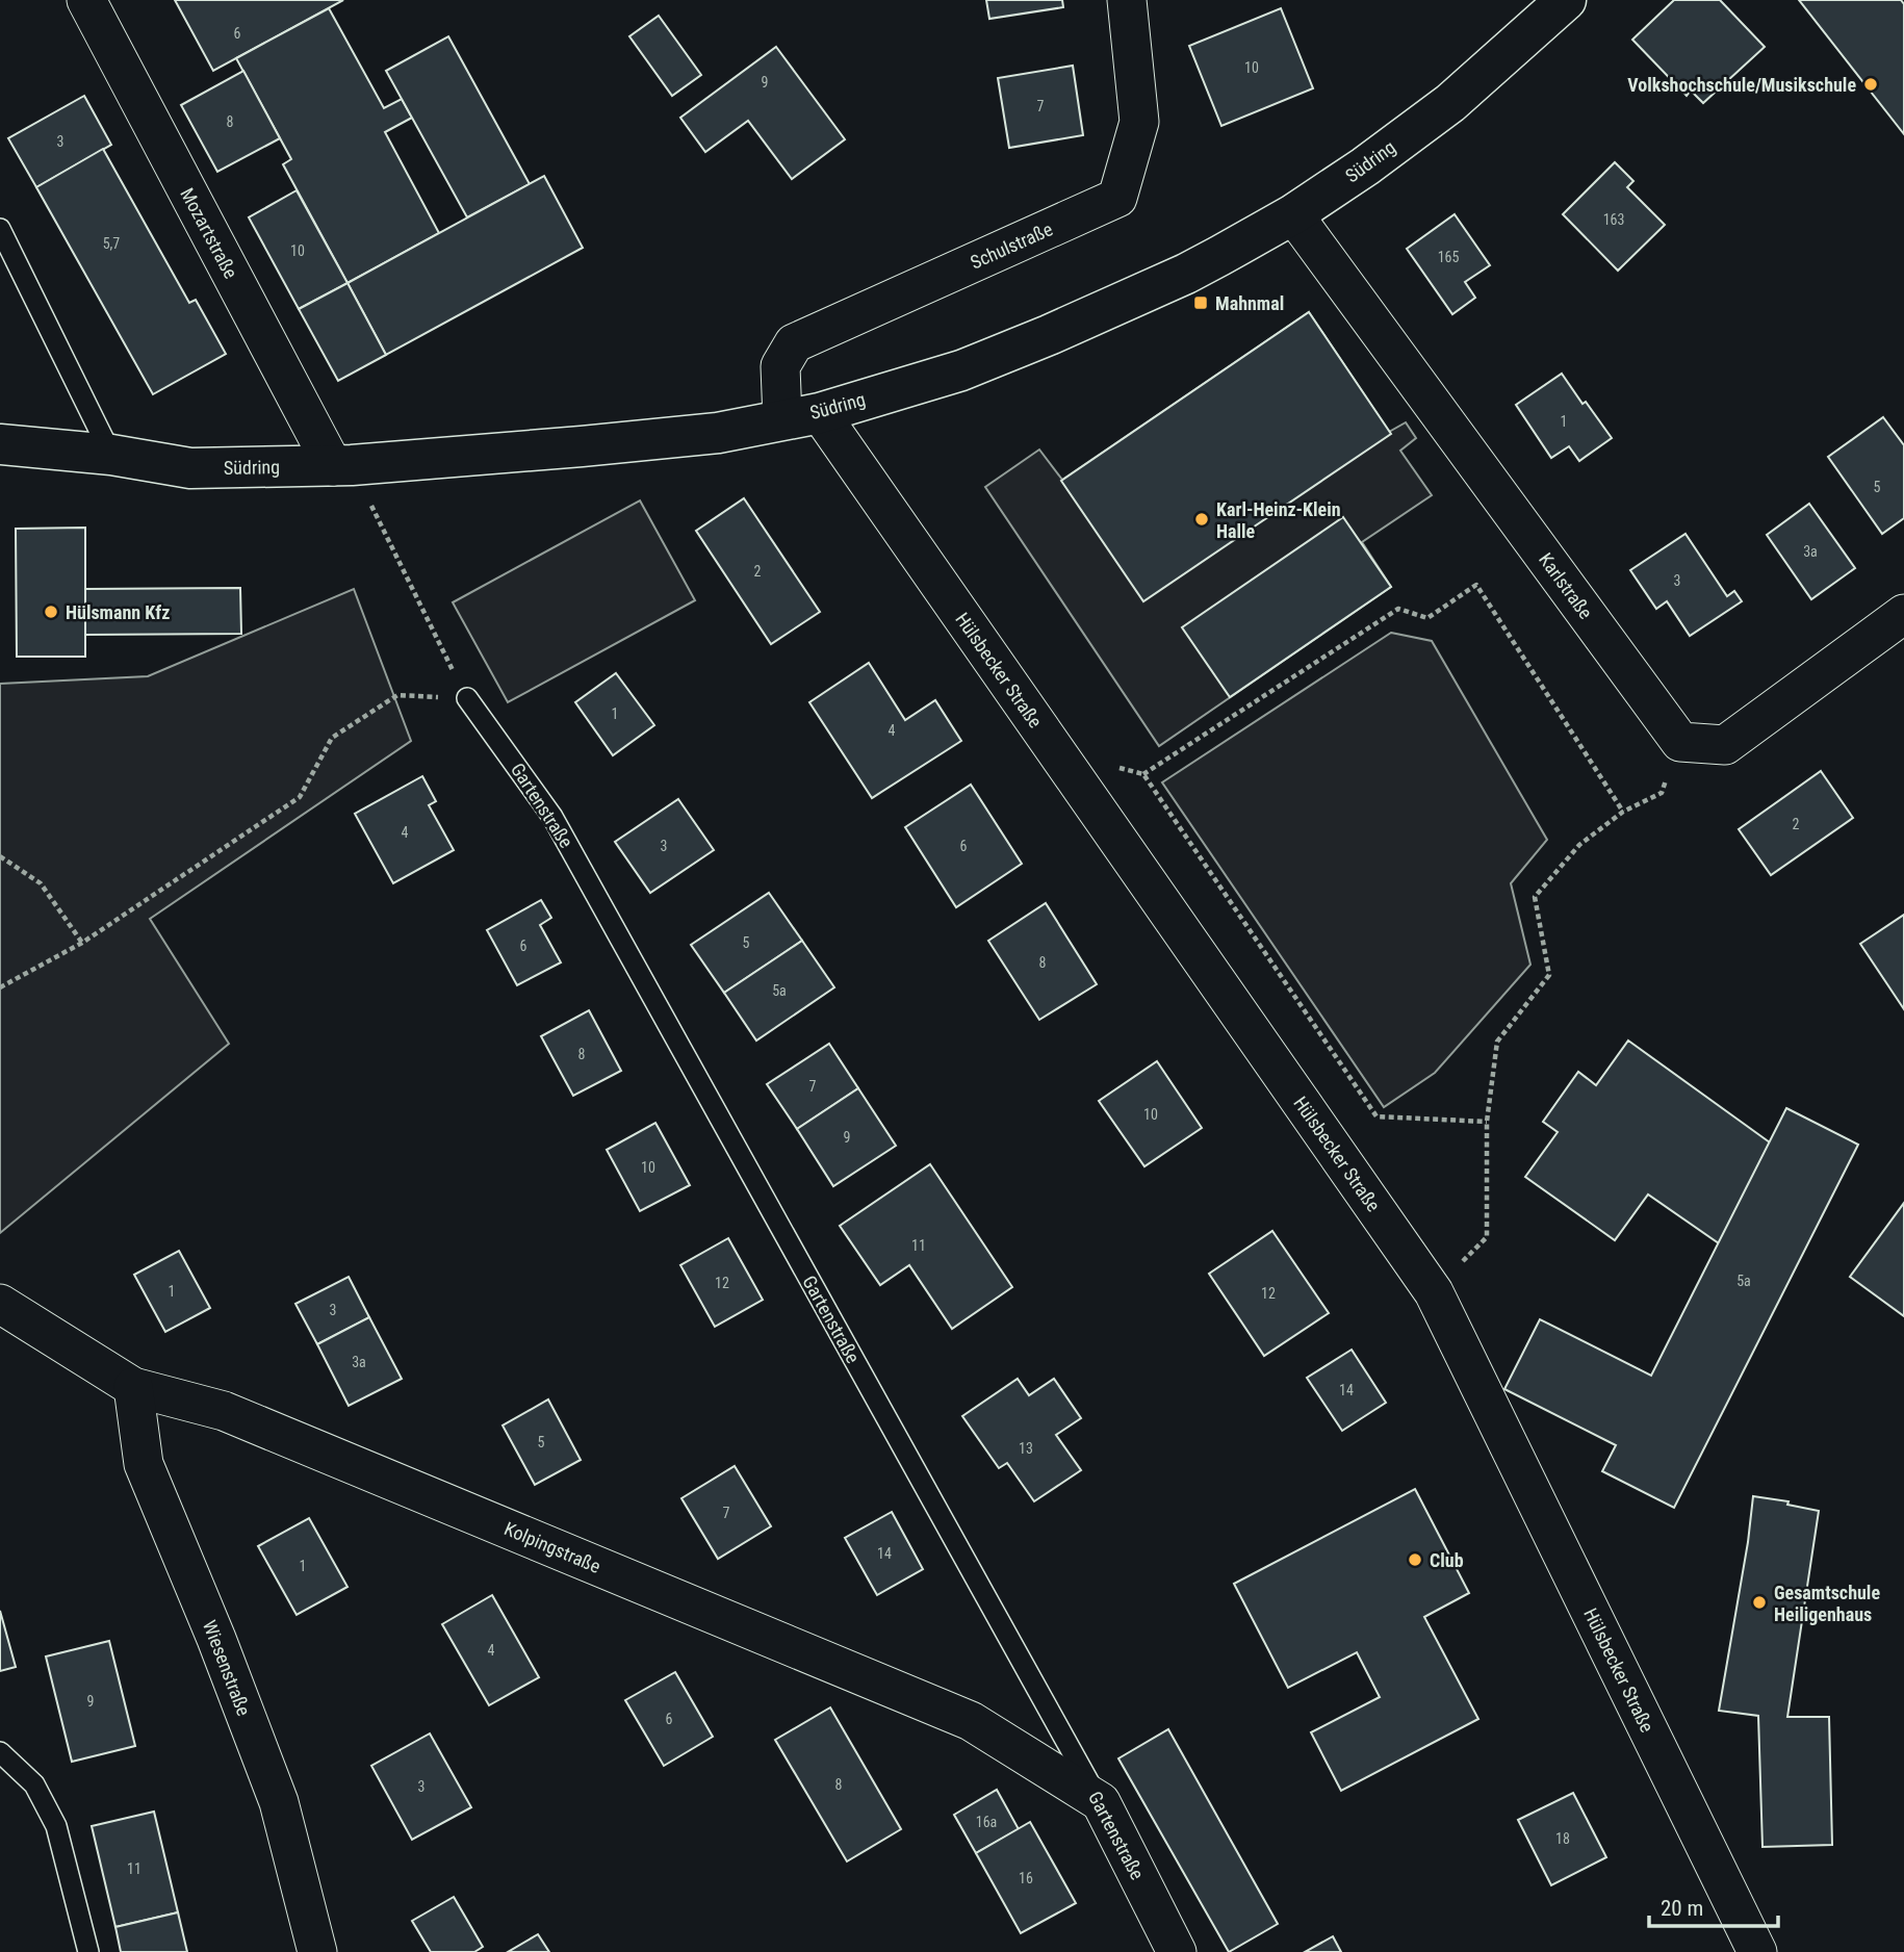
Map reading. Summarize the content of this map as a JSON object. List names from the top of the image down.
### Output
{
  "streets": {
    "street": [
      "Südring",
      "Mozartstraße",
      "Schulstraße",
      "Karlstraße",
      "Hülsbecker Straße",
      "Gartenstraße",
      "Kolpingstraße",
      "Wiesenstraße"
    ]
  },
  "crossings": [
    ["Südring", "Mozartstraße"],
    ["Südring", "Schulstraße"],
    ["Südring", "Karlstraße"],
    ["Südring", "Hülsbecker Straße"],
    ["Schulstraße", "Hülsbecker Straße"],
    ["Gartenstraße", "Kolpingstraße"],
    ["Kolpingstraße", "Wiesenstraße"]
  ],
  "places": {
    "other": [
      "Volkshochschule/Musikschule",
      "Karl-Heinz-Klein Halle",
      "Hülsmann Kfz",
      "Club",
      "Gesamtschule Heiligenhaus"
    ],
    "transit": ["Mahnmal"]
  },
  "house_numbers": [
    "6",
    "10",
    "9",
    "7",
    "8",
    "3",
    "163",
    "5,7",
    "10",
    "165",
    "1",
    "5",
    "3a",
    "2",
    "3",
    "1",
    "4",
    "2",
    "4",
    "3",
    "6",
    "5",
    "6",
    "8",
    "5a",
    "8",
    "7",
    "10",
    "9",
    "10",
    "11",
    "5a",
    "12",
    "1",
    "12",
    "3",
    "3a",
    "14",
    "5",
    "13",
    "7",
    "14",
    "1",
    "4",
    "9",
    "6",
    "8",
    "3",
    "16a",
    "18",
    "11",
    "16"
  ],
  "scale_bar": "20 m"
}
